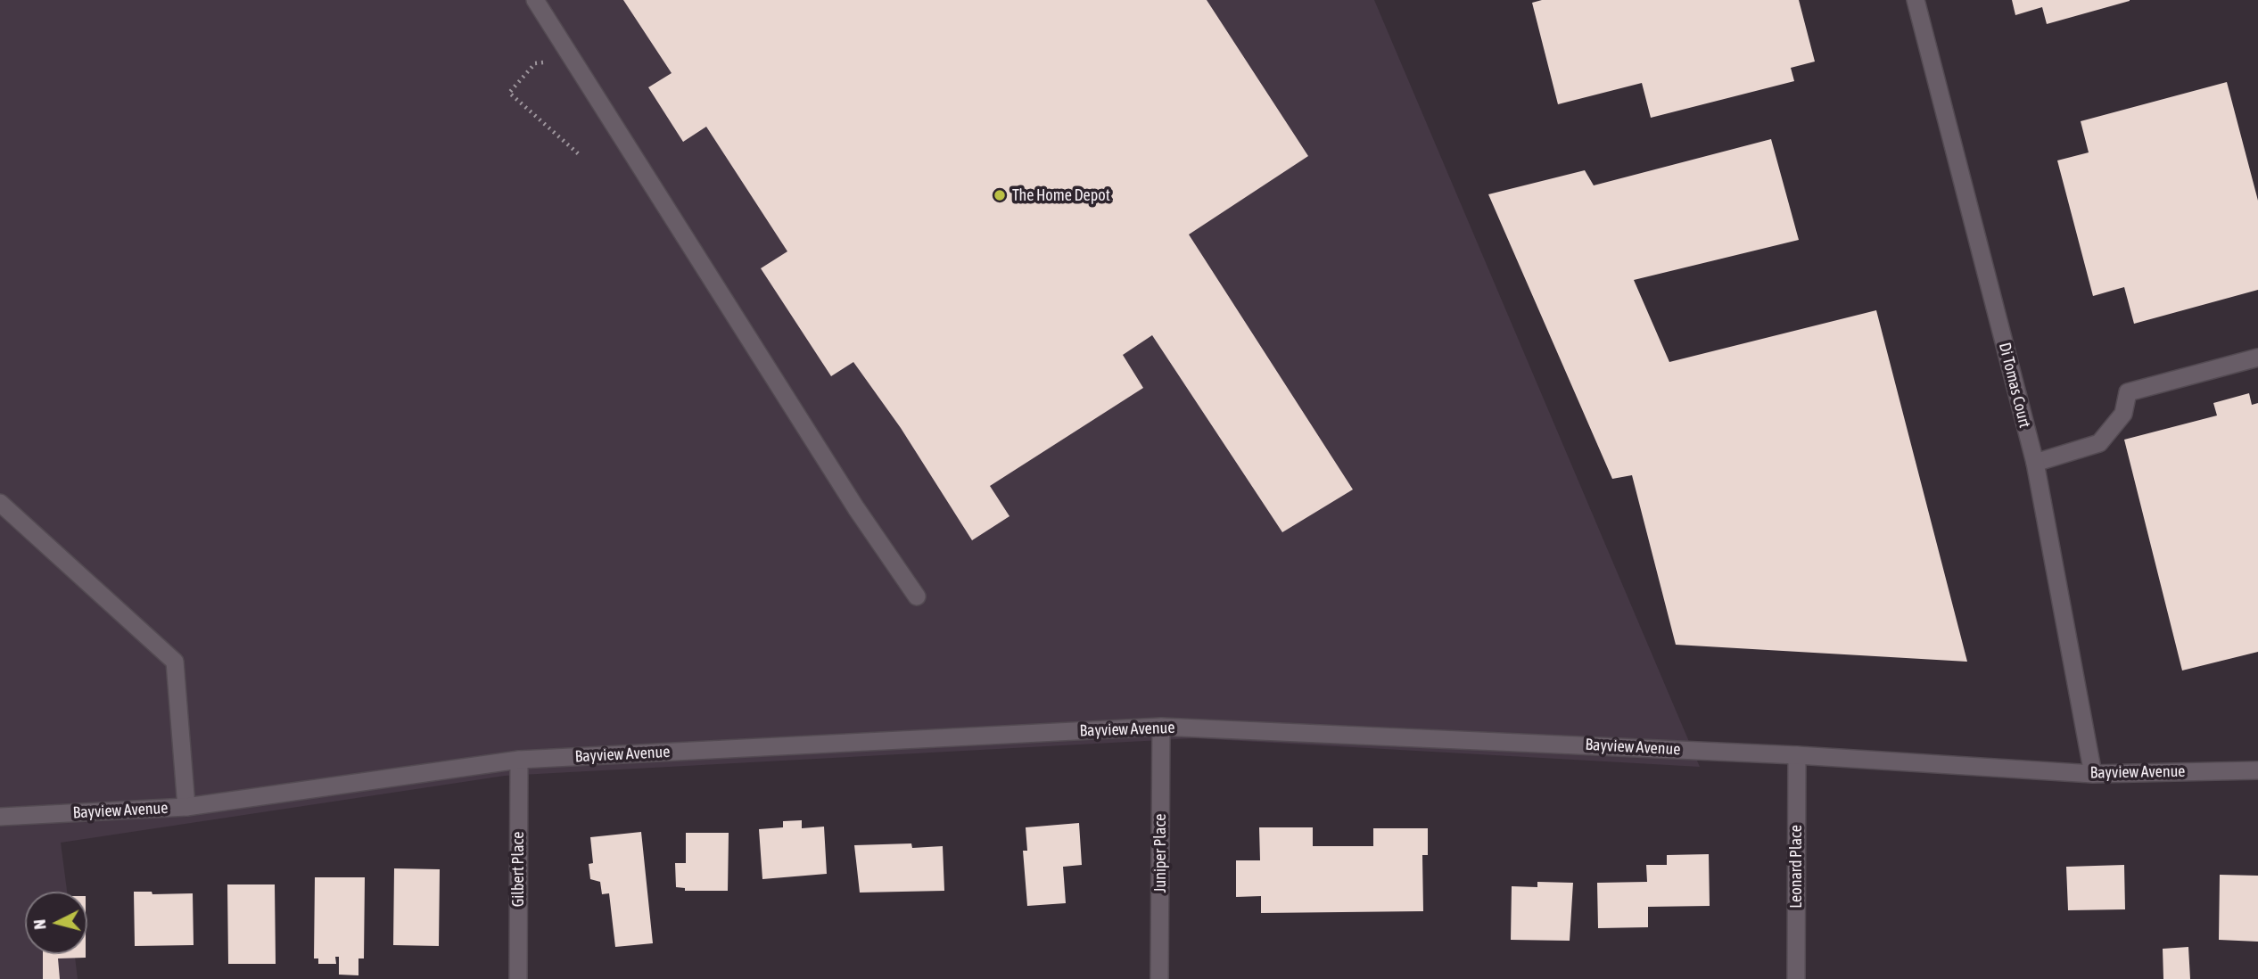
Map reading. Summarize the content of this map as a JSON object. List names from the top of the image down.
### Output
{
  "streets": {
    "street": [
      "Di Tomas Court",
      "Bayview Avenue",
      "Juniper Place",
      "Leonard Place",
      "Gilbert Place"
    ]
  },
  "crossings": [
    ["Di Tomas Court", "Bayview Avenue"],
    ["Bayview Avenue", "Juniper Place"],
    ["Bayview Avenue", "Leonard Place"],
    ["Bayview Avenue", "Gilbert Place"]
  ],
  "places": ["The Home Depot"],
  "north": "left"
}
